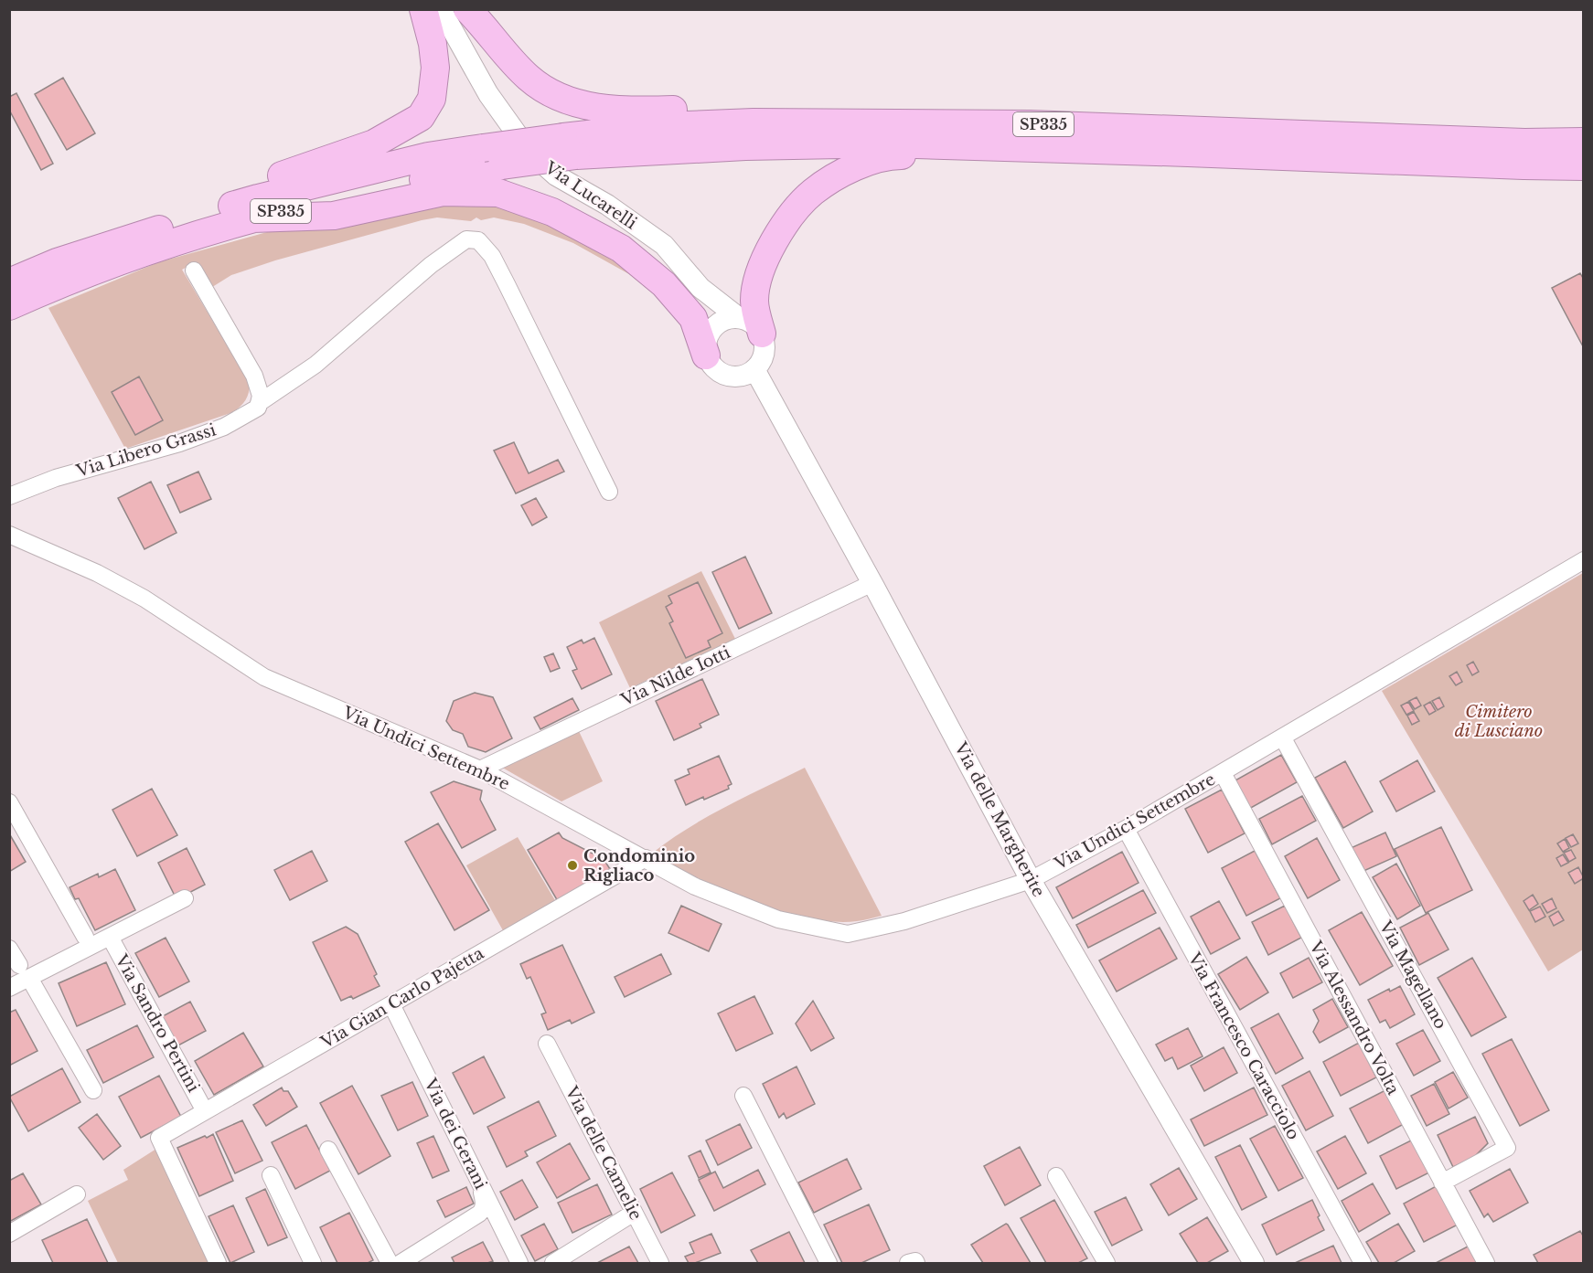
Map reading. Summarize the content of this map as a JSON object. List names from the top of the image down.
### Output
{
  "streets": {
    "highway": ["SP335"],
    "street": [
      "Via Lucarelli",
      "Via Libero Grassi",
      "Via Nilde Iotti",
      "Via Undici Settembre",
      "Via delle Margherite",
      "Via Magellano",
      "Via Gian Carlo Pajetta",
      "Via Alessandro Volta",
      "Via Sandro Pertini",
      "Via Francesco Caracciolo",
      "Via dei Gerani",
      "Via delle Camelie"
    ]
  },
  "crossings": [
    ["Via Lucarelli", "Via delle Margherite"],
    ["Via Nilde Iotti", "Via Undici Settembre"],
    ["Via Nilde Iotti", "Via delle Margherite"],
    ["Via Undici Settembre", "Via delle Margherite"],
    ["Via Undici Settembre", "Via Magellano"],
    ["Via Undici Settembre", "Via Gian Carlo Pajetta"],
    ["Via Undici Settembre", "Via Alessandro Volta"],
    ["Via Undici Settembre", "Via Francesco Caracciolo"],
    ["Via Magellano", "Via Alessandro Volta"],
    ["Via Gian Carlo Pajetta", "Via Sandro Pertini"],
    ["Via Gian Carlo Pajetta", "Via dei Gerani"]
  ],
  "parks": ["Cimitero di Lusciano"],
  "places": ["Condominio Rigliaco"]
}
